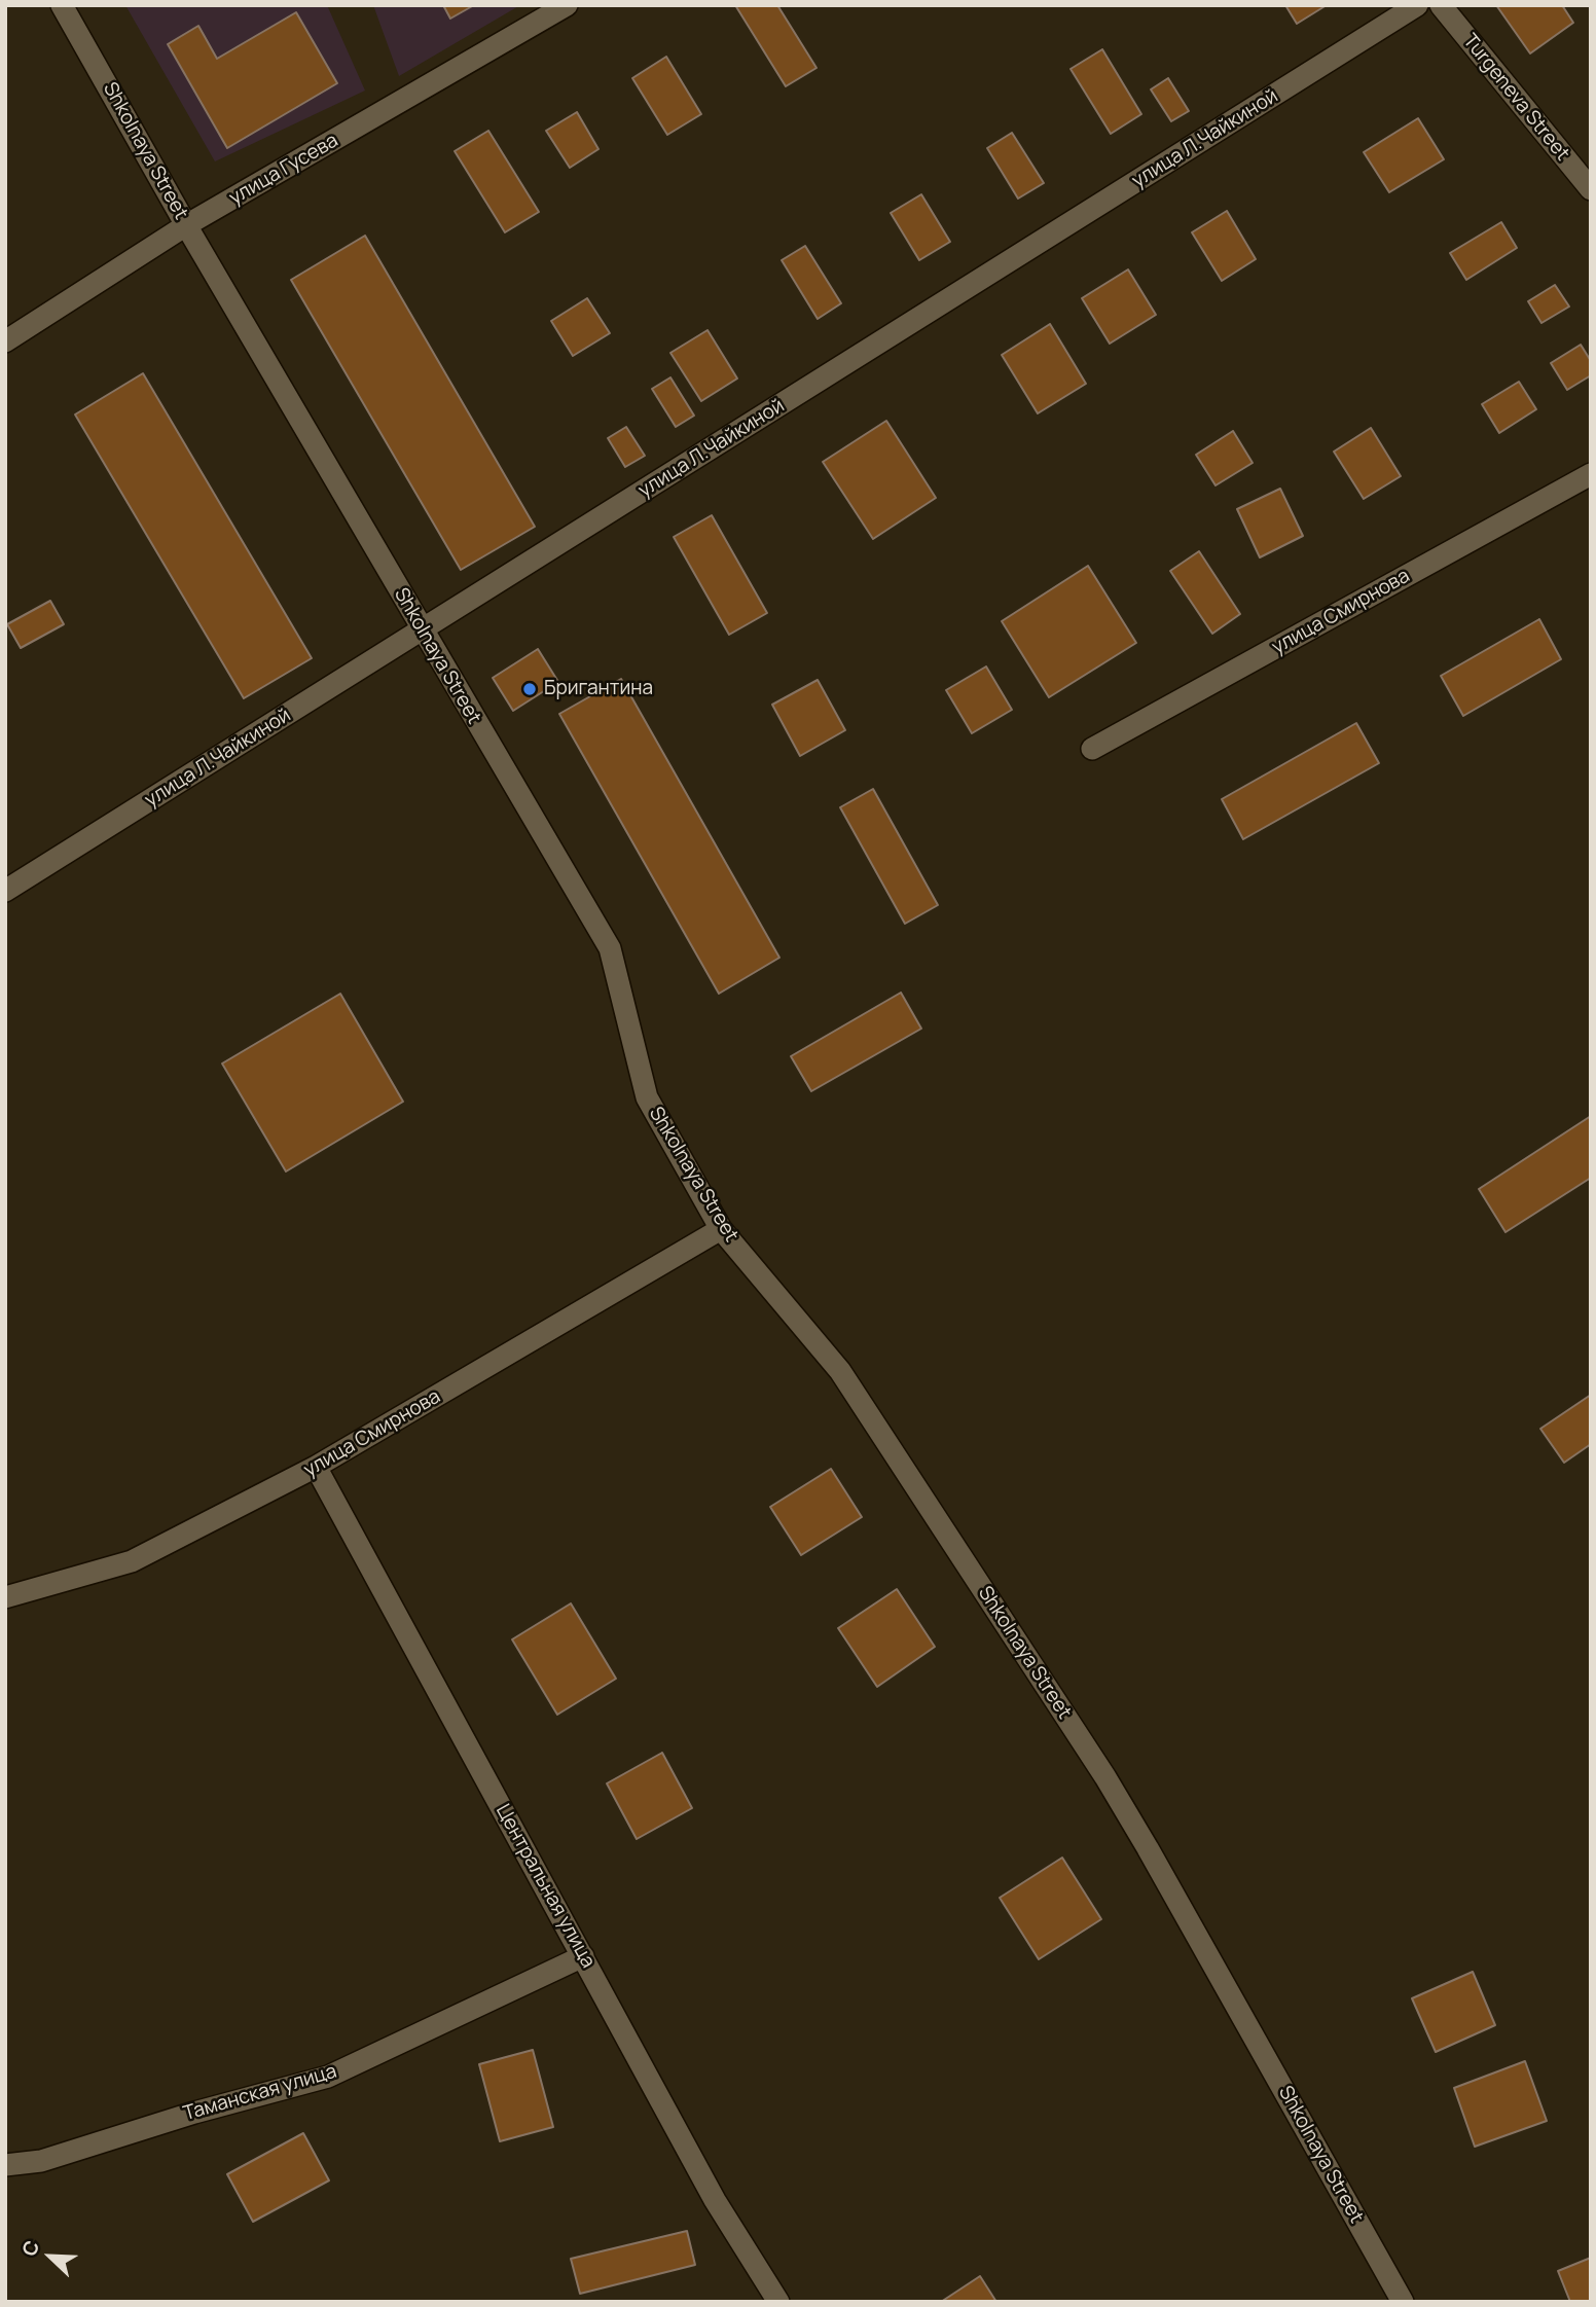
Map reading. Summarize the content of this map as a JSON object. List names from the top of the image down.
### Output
{
  "streets": {
    "street": [
      "Turgeneva Street",
      "улица Л.Чайкиной",
      "Shkolnaya Street",
      "улица Гусева",
      "улица Смирнова",
      "Центральная улица",
      "Таманская улица"
    ]
  },
  "crossings": [
    ["улица Л.Чайкиной", "Shkolnaya Street"],
    ["Shkolnaya Street", "улица Гусева"],
    ["Shkolnaya Street", "улица Смирнова"],
    ["улица Смирнова", "Центральная улица"],
    ["Центральная улица", "Таманская улица"]
  ],
  "places": ["Бригантина"],
  "north": "top left"
}
